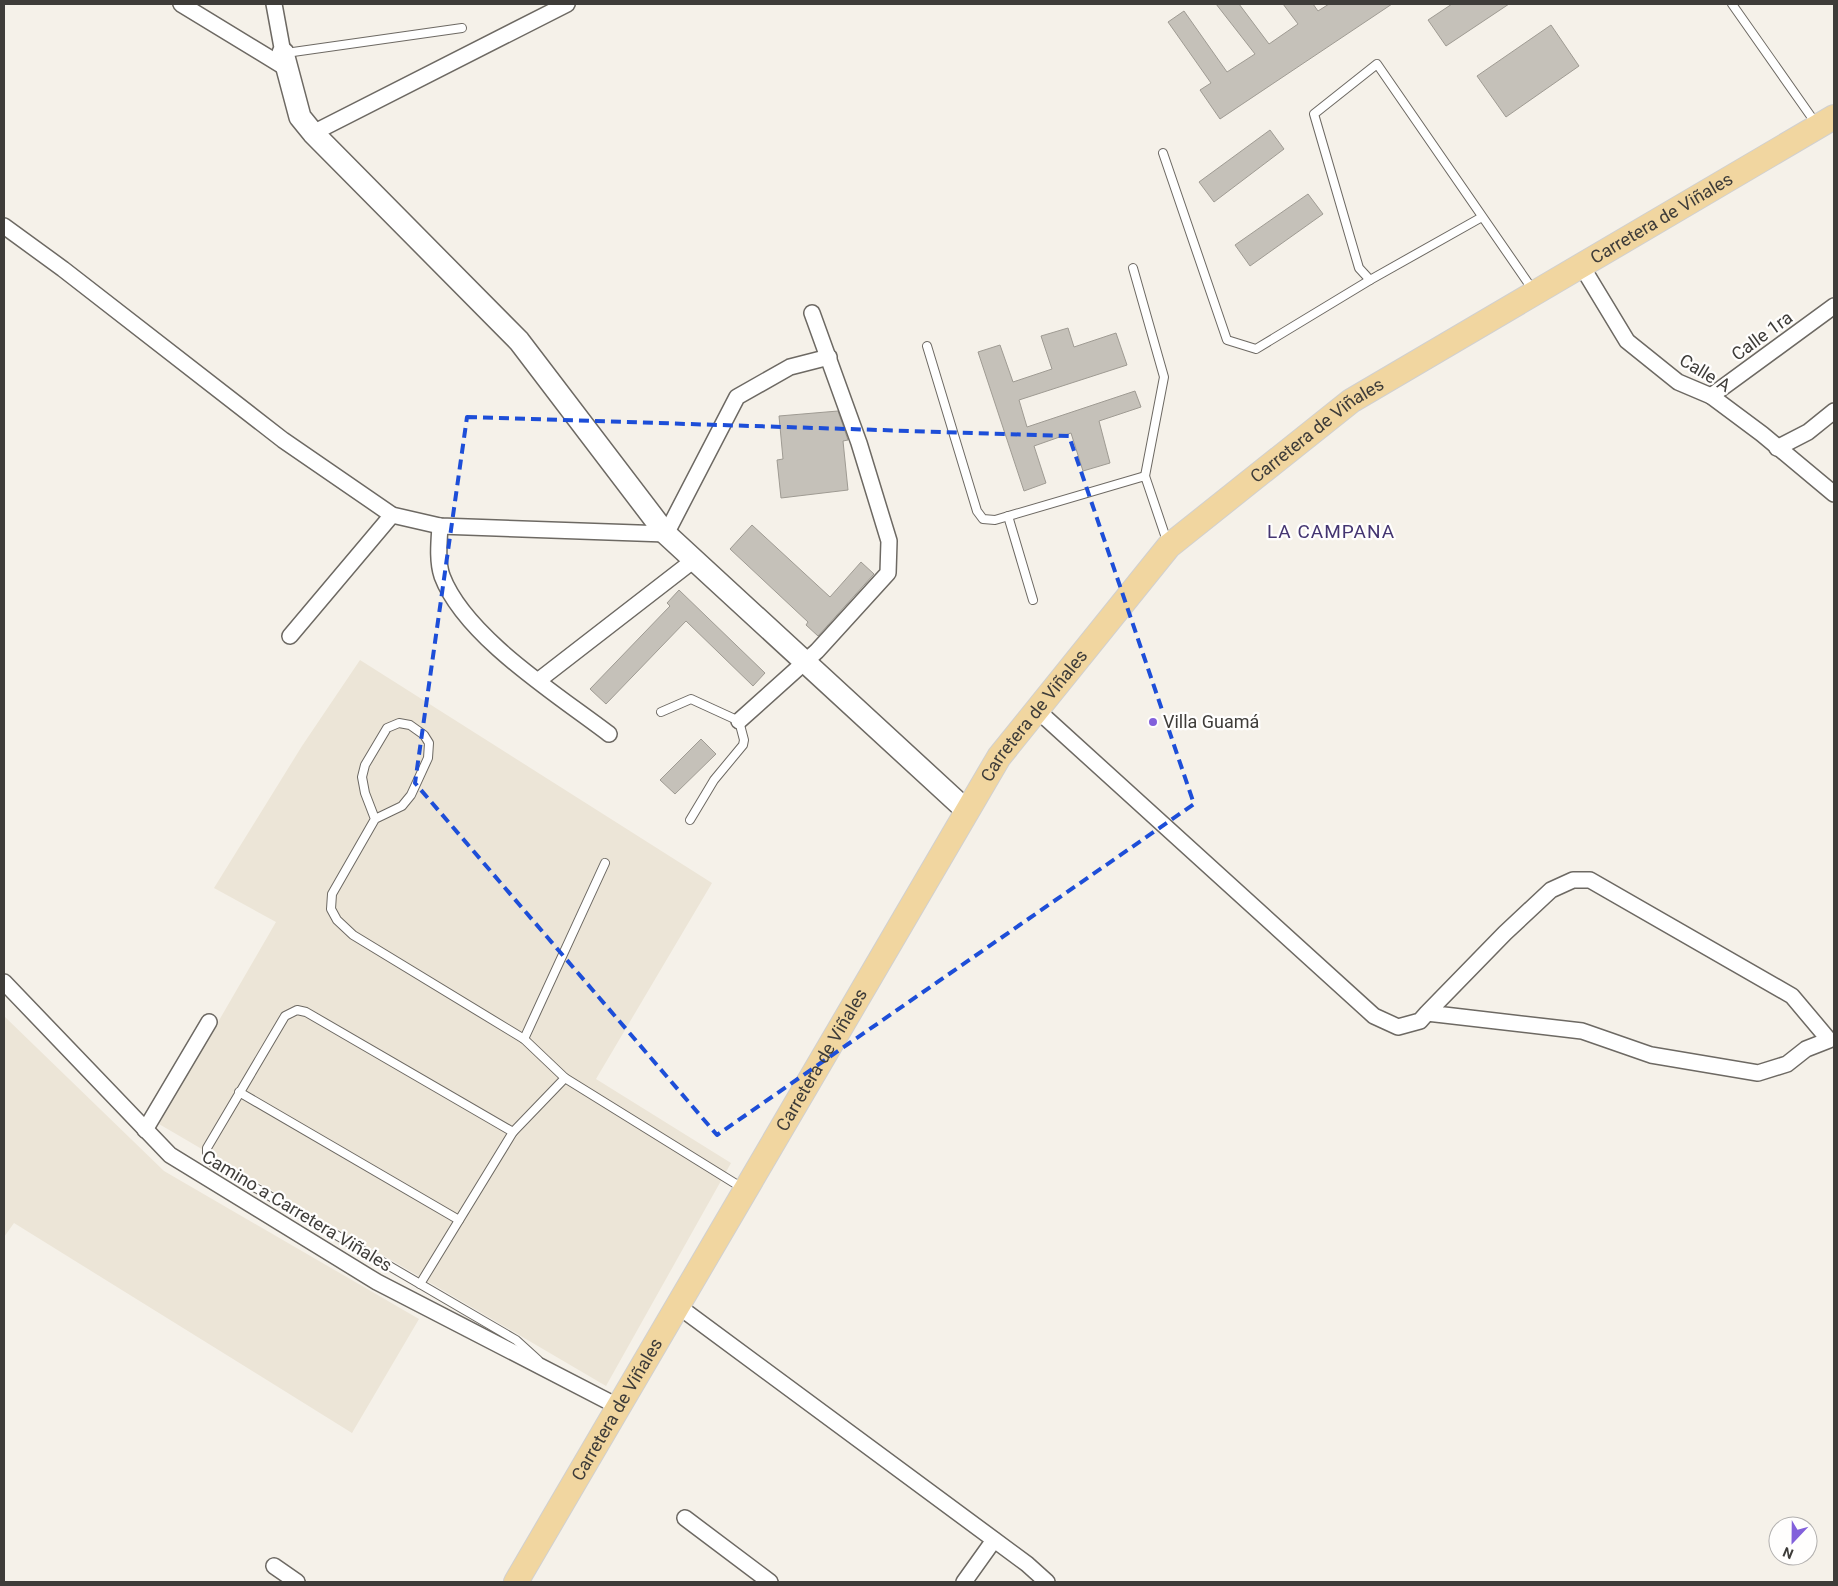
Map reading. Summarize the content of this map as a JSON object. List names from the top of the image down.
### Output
{
  "streets": {
    "main road": ["Carretera de Viñales"],
    "street": ["Calle 1ra", "Calle A", "Camino a Carretera Viñales"]
  },
  "crossings": [
    ["Carretera de Viñales", "Calle A"],
    ["Carretera de Viñales", "Camino a Carretera Viñales"],
    ["Calle 1ra", "Calle A"]
  ],
  "districts": ["LA CAMPANA"],
  "places": ["Villa Guamá"],
  "north": "bottom"
}
